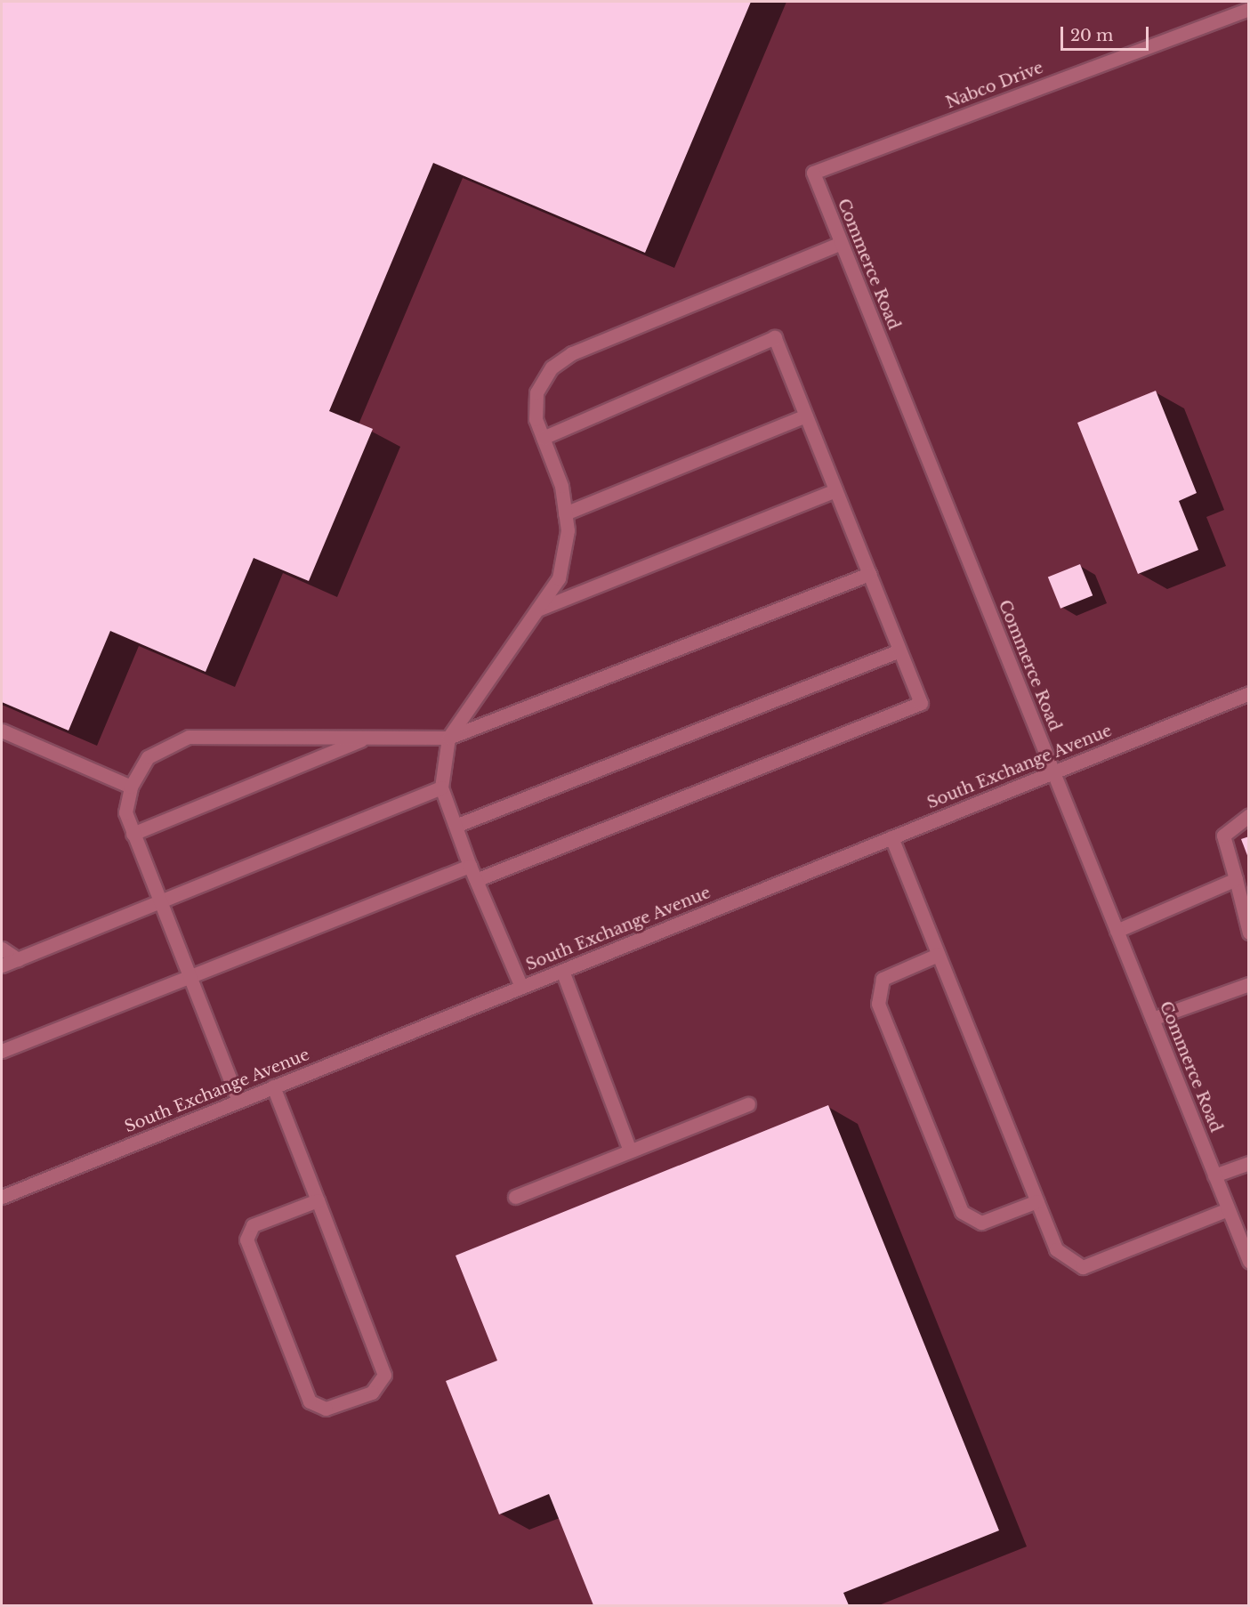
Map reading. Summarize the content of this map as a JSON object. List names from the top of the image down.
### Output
{
  "streets": {
    "street": ["Nabco Drive", "Commerce Road", "South Exchange Avenue"]
  },
  "crossings": [
    ["Nabco Drive", "Commerce Road"],
    ["Commerce Road", "South Exchange Avenue"]
  ],
  "scale_bar": "20 m"
}
